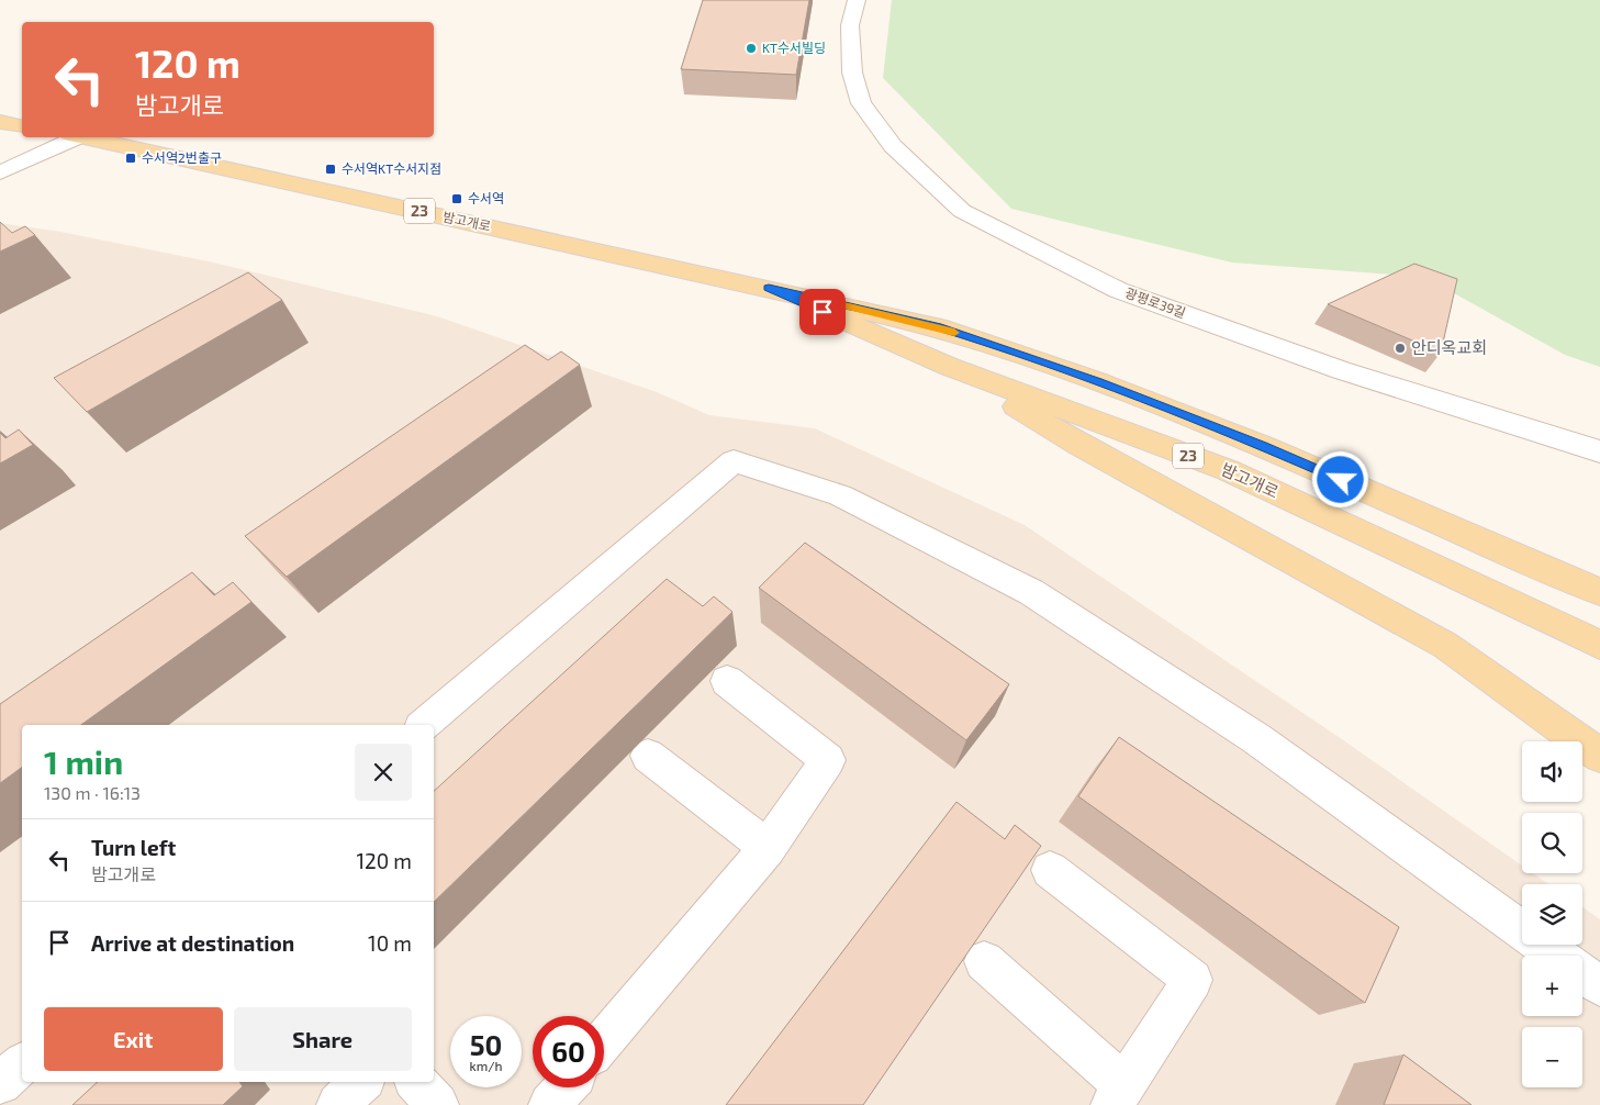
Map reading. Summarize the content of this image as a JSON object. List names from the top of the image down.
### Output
{
  "streets": {
    "main road": ["23", "밤고개로"],
    "street": ["광평로39길"]
  },
  "places": {
    "other": ["KT수서빌딩", "안디옥교회"],
    "transit": ["수서역2번출구", "수서역KT수서지점", "수서역"]
  },
  "page": {
    "turn": ["120 m", "밤고개로"],
    "heading": ["1 min", "130 m · 16:13"],
    "map_buttons": ["+", "−"],
    "list": [
      {
        "name": "Turn left",
        "note": "밤고개로",
        "value": "120 m"
      },
      {
        "name": "Arrive at destination",
        "value": "10 m"
      }
    ],
    "buttons": ["Exit", "Share"],
    "speed": "50 km/h",
    "limit": "60"
  }
}
